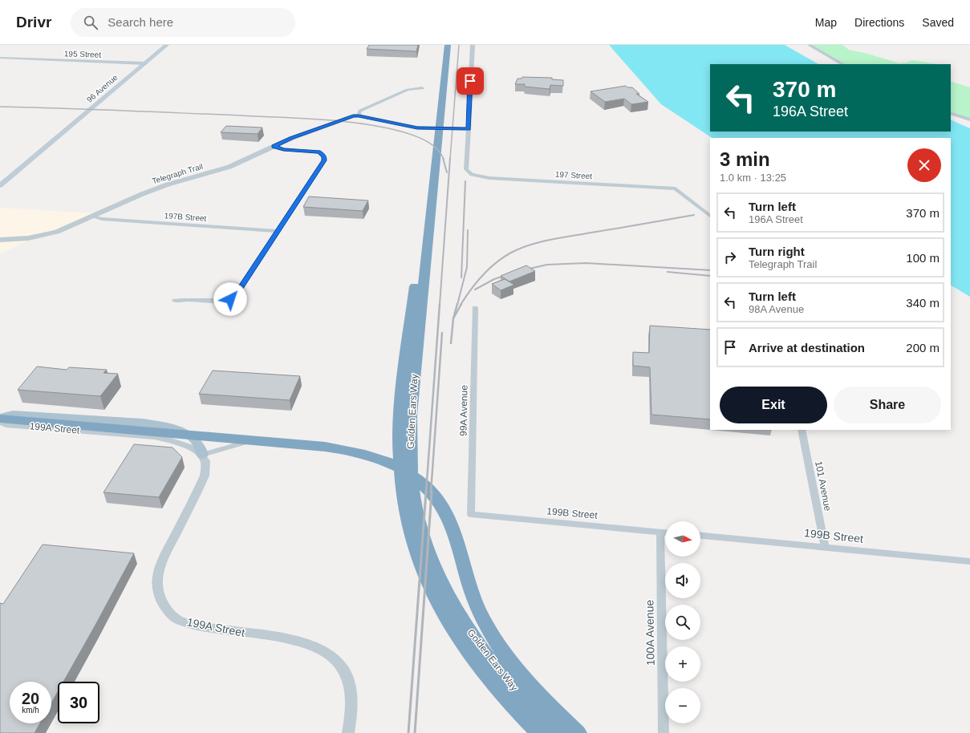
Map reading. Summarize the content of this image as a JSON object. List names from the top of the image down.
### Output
{
  "streets": {
    "highway": ["Golden Ears Way"],
    "main road": ["96 Avenue"],
    "street": [
      "195 Street",
      "Telegraph Trail",
      "197 Street",
      "197B Street",
      "99A Avenue",
      "199A Street",
      "101 Avenue",
      "199B Street",
      "100A Avenue"
    ]
  },
  "crossings": [
    ["195 Street", "96 Avenue"],
    ["Telegraph Trail", "197 Street"],
    ["Telegraph Trail", "197B Street"],
    ["99A Avenue", "199B Street"],
    ["101 Avenue", "199B Street"],
    ["199B Street", "100A Avenue"]
  ],
  "north": "right",
  "page": {
    "header": "Drivr",
    "search": "Search here",
    "nav": ["Map", "Directions", "Saved"],
    "turn": ["370 m", "196A Street"],
    "heading": ["3 min", "1.0 km · 13:25"],
    "list": [
      {
        "name": "Turn left",
        "note": "196A Street",
        "value": "370 m"
      },
      {
        "name": "Turn right",
        "note": "Telegraph Trail",
        "value": "100 m"
      },
      {
        "name": "Turn left",
        "note": "98A Avenue",
        "value": "340 m"
      },
      {
        "name": "Arrive at destination",
        "value": "200 m"
      }
    ],
    "buttons": ["Exit", "Share"],
    "map_buttons": ["+", "−"],
    "speed": "20 km/h",
    "limit": "30"
  }
}
